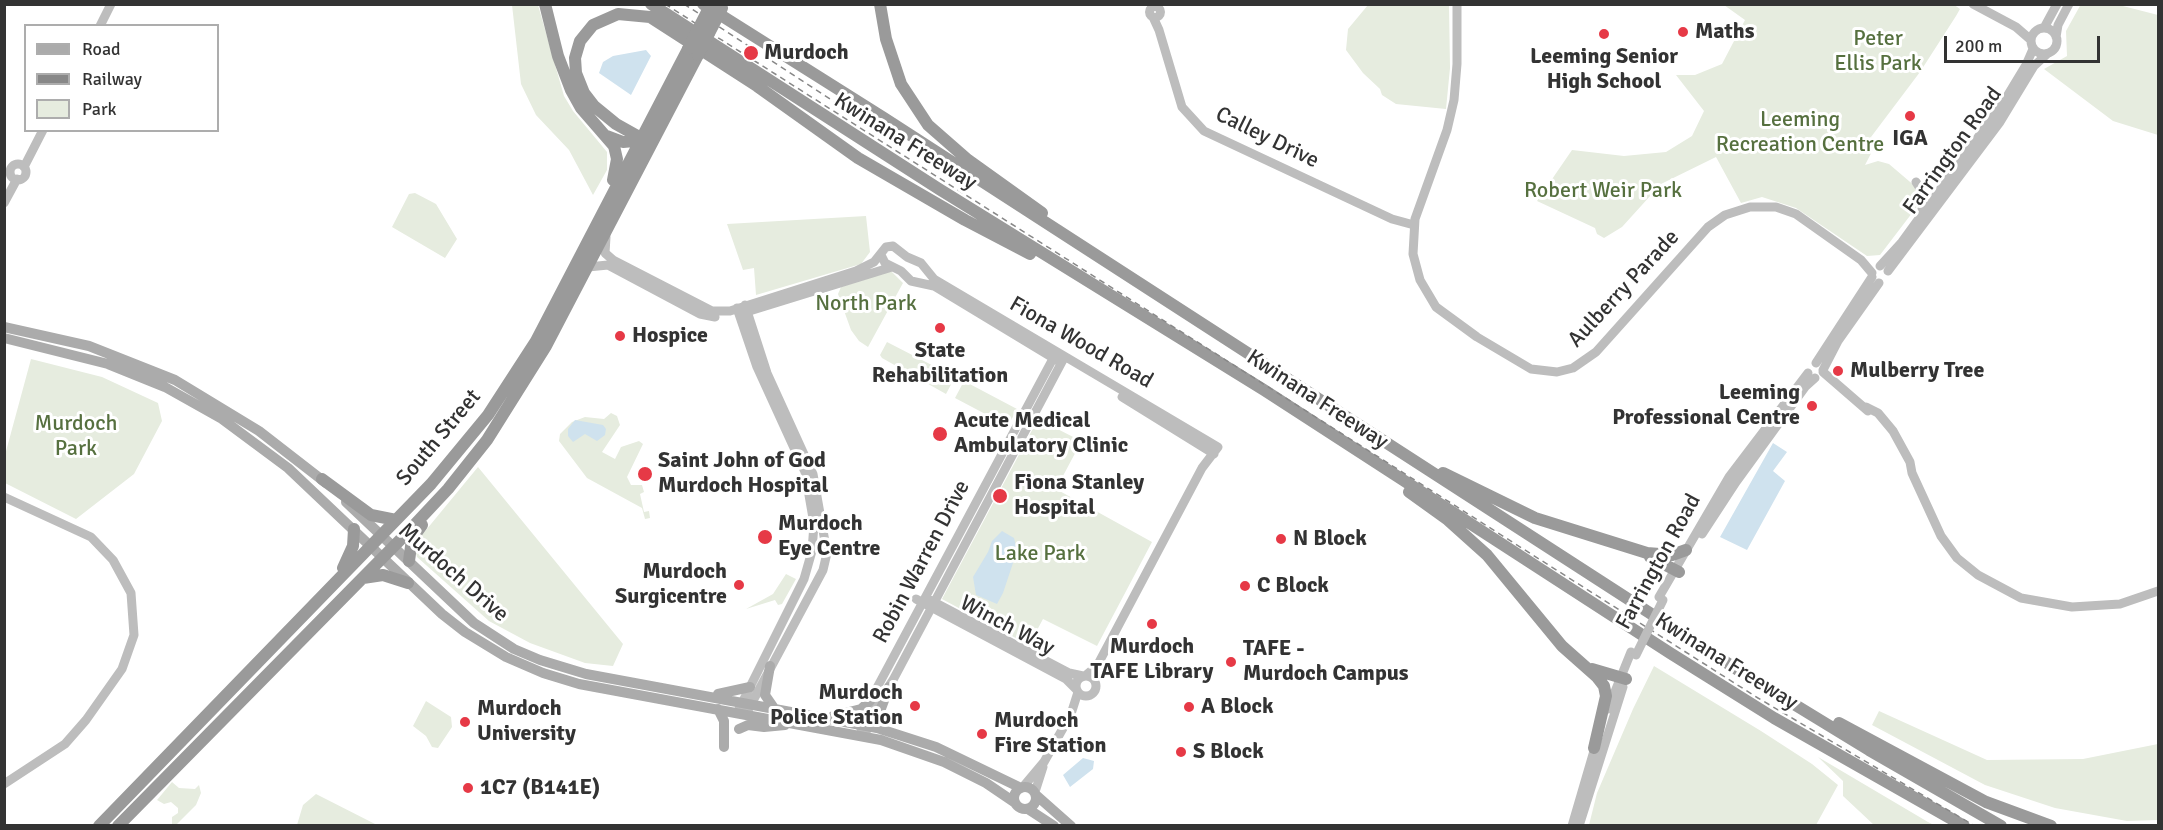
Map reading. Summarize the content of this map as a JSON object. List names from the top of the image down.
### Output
{
  "streets": {
    "highway": ["Kwinana Freeway", "South Street"],
    "main road": ["Murdoch Drive"],
    "street": [
      "Calley Drive",
      "Farrington Road",
      "Aulberry Parade",
      "Fiona Wood Road",
      "Robin Warren Drive",
      "Winch Way"
    ]
  },
  "crossings": [
    ["Calley Drive", "Aulberry Parade"],
    ["Farrington Road", "Aulberry Parade"],
    ["Fiona Wood Road", "Robin Warren Drive"],
    ["South Street", "Murdoch Drive"],
    ["Robin Warren Drive", "Murdoch Drive"],
    ["Robin Warren Drive", "Winch Way"]
  ],
  "parks": [
    "Peter Ellis Park",
    "Leeming Recreation Centre",
    "Robert Weir Park",
    "North Park",
    "Murdoch Park",
    "Lake Park"
  ],
  "places": [
    "Maths",
    "Leeming Senior High School",
    "Murdoch",
    "IGA",
    "State Rehabilitation",
    "Hospice",
    "Mulberry Tree",
    "Leeming Professional Centre",
    "Acute Medical Ambulatory Clinic",
    "Saint John of God Murdoch Hospital",
    "Fiona Stanley Hospital",
    "Murdoch Eye Centre",
    "N Block",
    "Murdoch Surgicentre",
    "C Block",
    "Murdoch TAFE Library",
    "TAFE - Murdoch Campus",
    "Murdoch Police Station",
    "A Block",
    "Murdoch University",
    "Murdoch Fire Station",
    "S Block",
    "1C7 (B141E)"
  ],
  "legend": ["Road", "Railway", "Park"],
  "scale_bar": "200 m"
}
